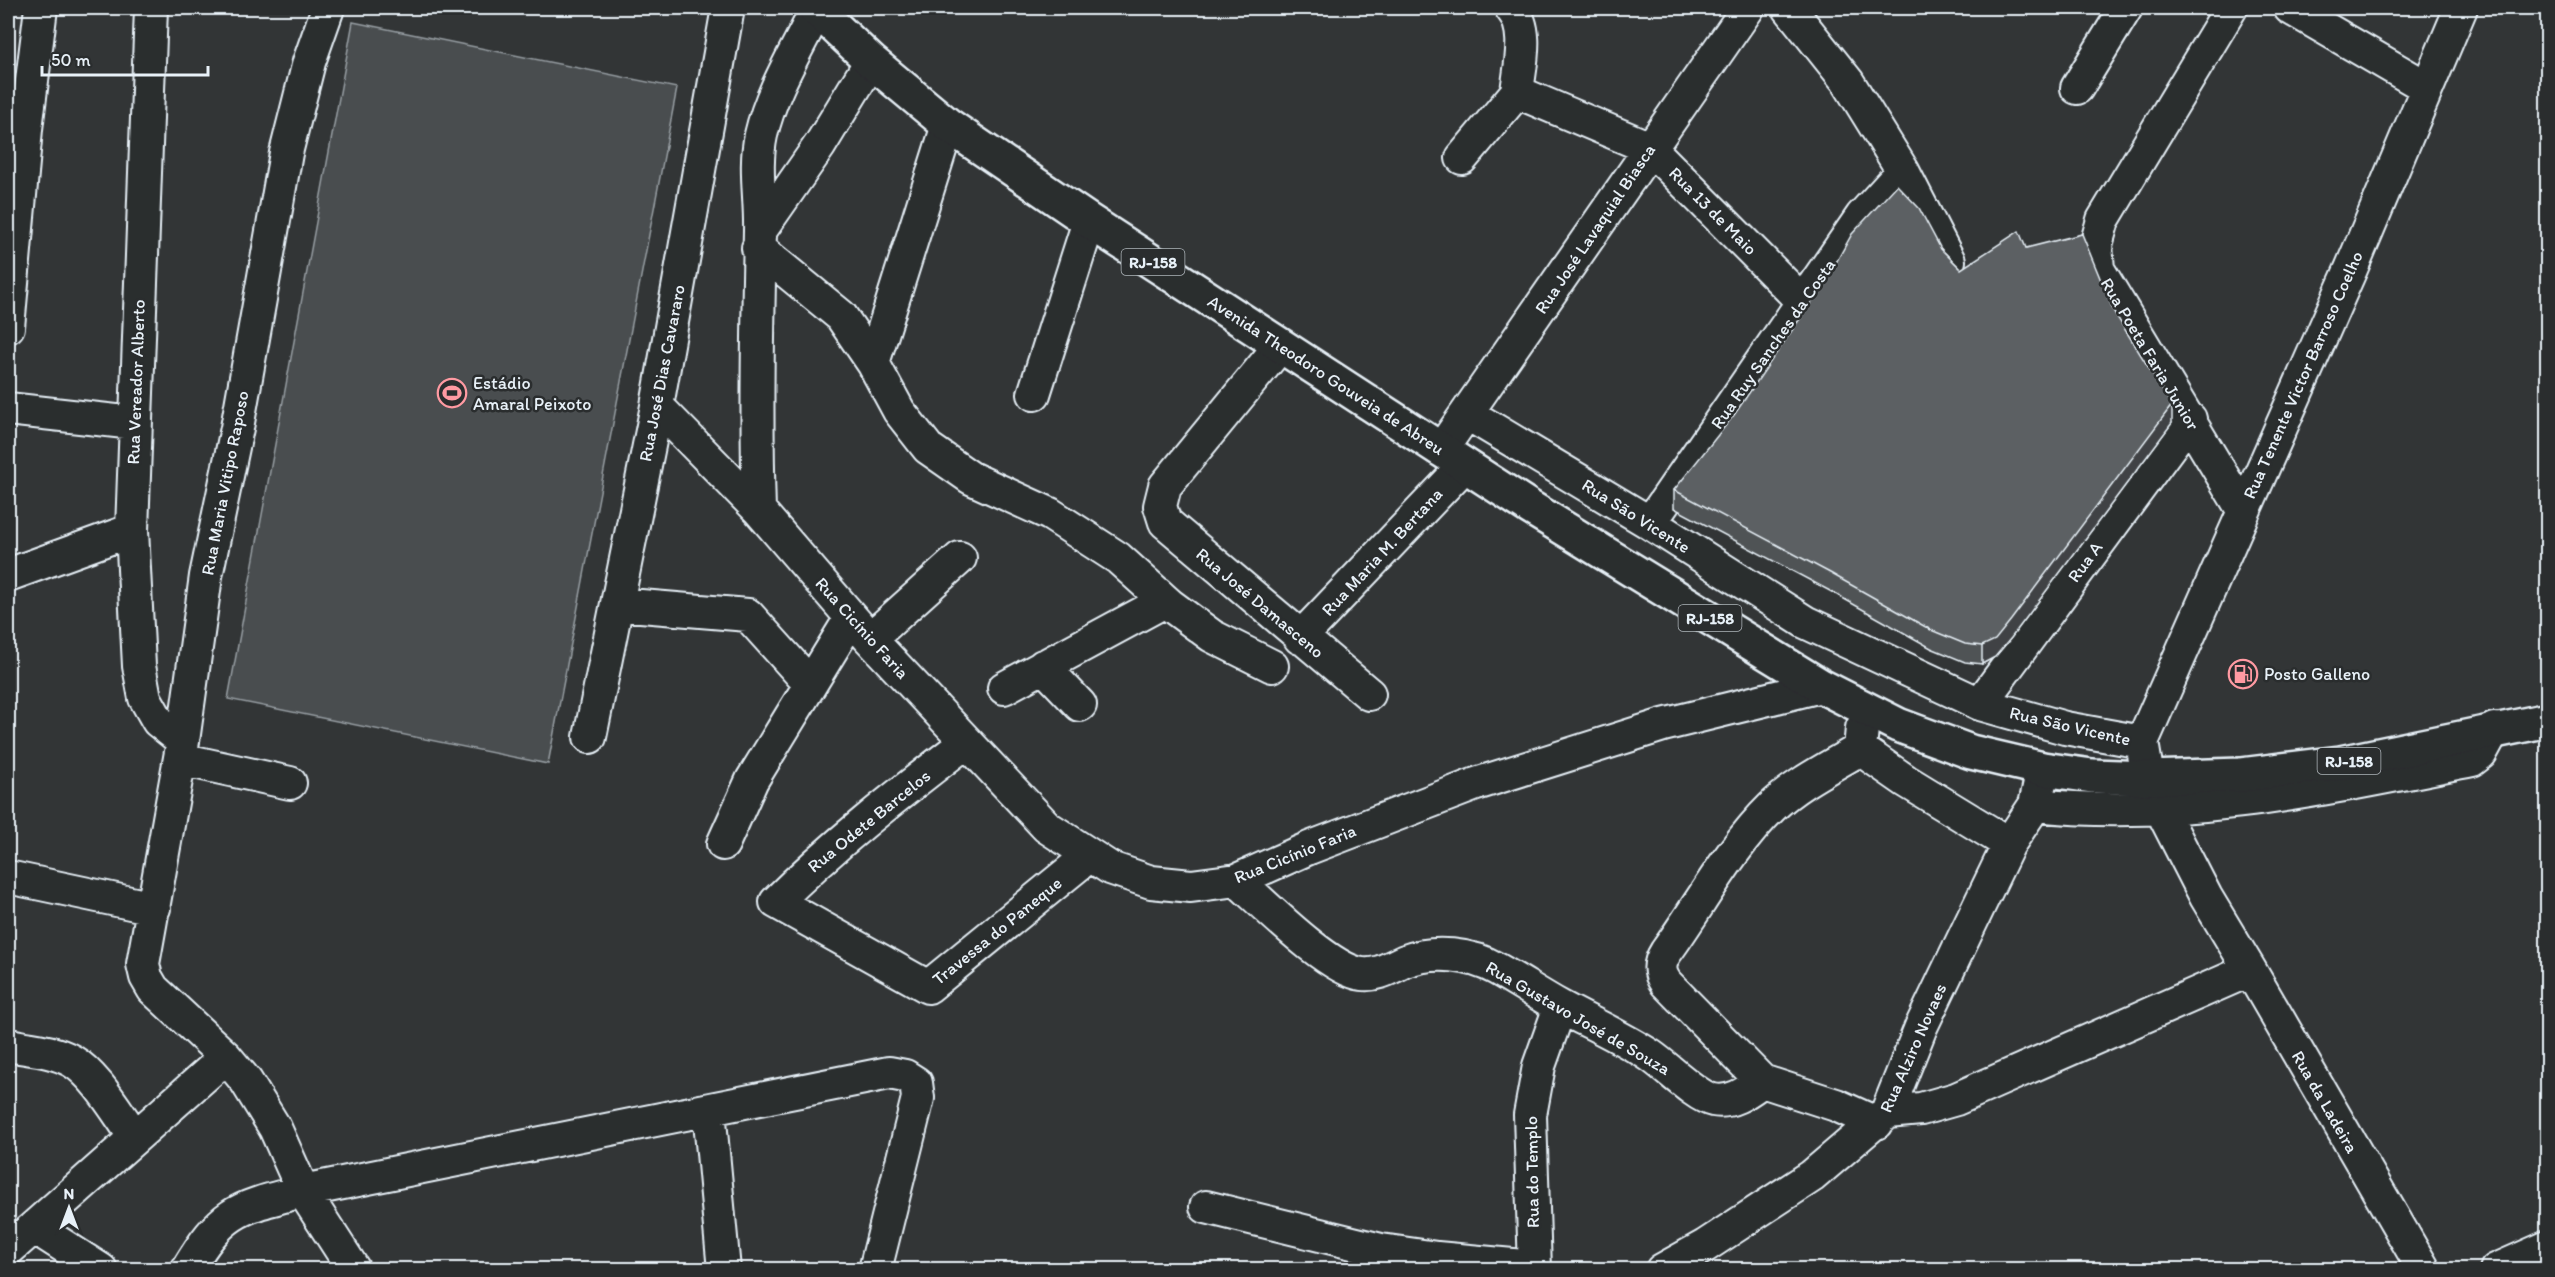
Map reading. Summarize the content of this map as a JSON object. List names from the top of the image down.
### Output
{
  "streets": {
    "main road": ["RJ-158", "Avenida Theodoro Gouveia de Abreu"],
    "street": [
      "Rua 13 de Maio",
      "Rua José Lavaquial Biasca",
      "Rua Ruy Sanches da Costa",
      "Rua Poeta Faria Junior",
      "Rua José Dias Cavararo",
      "Rua Tenente Victor Barroso Coelho",
      "Rua Vereador Alberto",
      "Rua Maria Vitipo Raposo",
      "Rua São Vicente",
      "Rua Maria M. Bertana",
      "Rua A",
      "Rua José Damasceno",
      "Rua Cicínio Faria",
      "Rua Odete Barcelos",
      "Travessa do Paneque",
      "Rua Gustavo José de Souza",
      "Rua Alziro Novaes",
      "Rua da Ladeira",
      "Rua do Templo"
    ]
  },
  "crossings": [
    ["Rua 13 de Maio", "Rua José Lavaquial Biasca"],
    ["Rua 13 de Maio", "Rua Ruy Sanches da Costa"],
    ["Rua José Lavaquial Biasca", "Avenida Theodoro Gouveia de Abreu"],
    ["Rua José Lavaquial Biasca", "Rua São Vicente"],
    ["Rua José Lavaquial Biasca", "Rua Maria M. Bertana"],
    ["Rua Ruy Sanches da Costa", "Rua São Vicente"],
    ["Rua Poeta Faria Junior", "Rua Tenente Victor Barroso Coelho"],
    ["Rua Poeta Faria Junior", "Rua A"],
    ["Rua José Dias Cavararo", "Rua Cicínio Faria"],
    ["Avenida Theodoro Gouveia de Abreu", "Rua São Vicente"],
    ["Avenida Theodoro Gouveia de Abreu", "Rua Maria M. Bertana"],
    ["Avenida Theodoro Gouveia de Abreu", "Rua José Damasceno"],
    ["Avenida Theodoro Gouveia de Abreu", "Rua Cicínio Faria"],
    ["Avenida Theodoro Gouveia de Abreu", "Rua Alziro Novaes"],
    ["Rua Tenente Victor Barroso Coelho", "Rua São Vicente"],
    ["Rua Vereador Alberto", "Rua Maria Vitipo Raposo"],
    ["Rua São Vicente", "Rua A"],
    ["Rua São Vicente", "Rua da Ladeira"],
    ["Rua Maria M. Bertana", "Rua José Damasceno"],
    ["Rua Cicínio Faria", "Rua Odete Barcelos"],
    ["Rua Cicínio Faria", "Travessa do Paneque"],
    ["Rua Cicínio Faria", "Rua Gustavo José de Souza"],
    ["Rua Odete Barcelos", "Travessa do Paneque"],
    ["Rua Gustavo José de Souza", "Rua do Templo"]
  ],
  "places": {
    "sports": ["Estádio Amaral Peixoto"],
    "fuel station": ["Posto Galleno"]
  },
  "scale_bar": "50 m",
  "north": "top"
}
